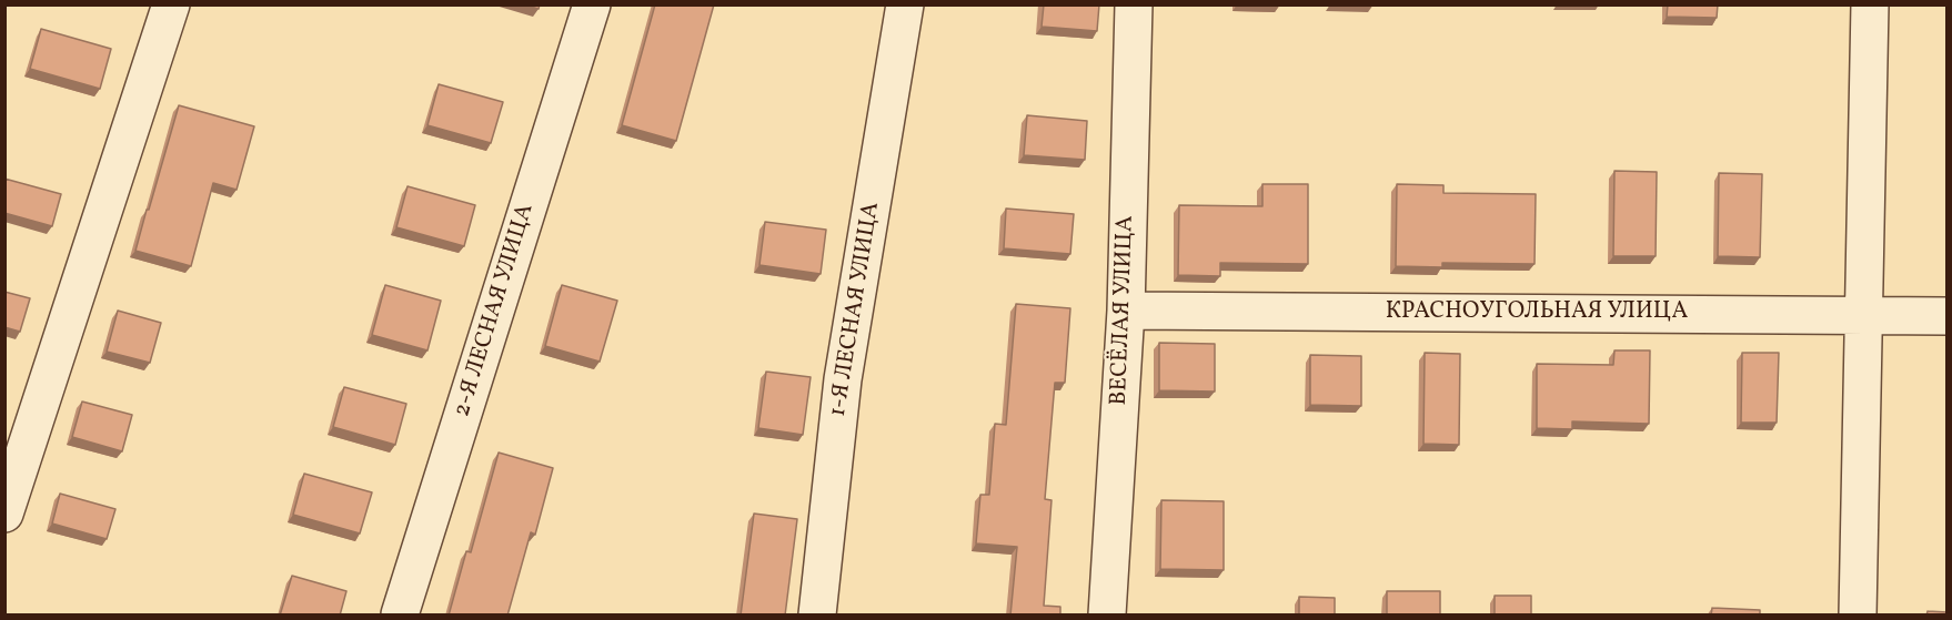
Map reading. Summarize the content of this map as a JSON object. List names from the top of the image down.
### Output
{
  "streets": {
    "street": [
      "1-Я ЛЕСНАЯ УЛИЦА",
      "2-Я ЛЕСНАЯ УЛИЦА",
      "ВЕСЁЛАЯ УЛИЦА",
      "КРАСНОУГОЛЬНАЯ УЛИЦА"
    ]
  },
  "crossings": [
    ["ВЕСЁЛАЯ УЛИЦА", "КРАСНОУГОЛЬНАЯ УЛИЦА"]
  ]
}
